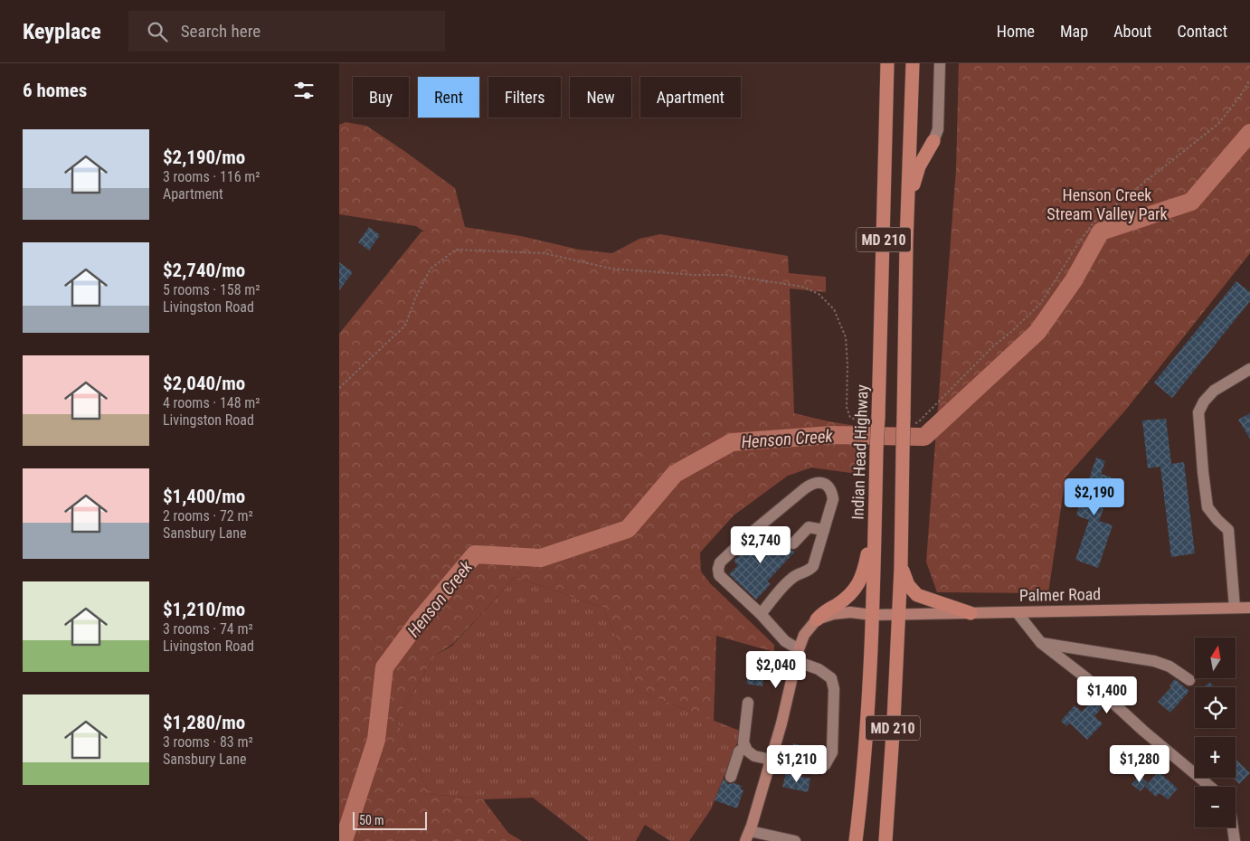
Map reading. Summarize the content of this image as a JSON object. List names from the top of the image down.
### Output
{
  "streets": {
    "highway": ["MD 210", "Indian Head Highway"],
    "main road": ["Palmer Road"]
  },
  "crossings": [
    ["MD 210", "Palmer Road"],
    ["Indian Head Highway", "Palmer Road"]
  ],
  "water": ["Henson Creek"],
  "parks": ["Henson Creek Stream Valley Park"],
  "scale_bar": "50 m",
  "north": "top",
  "page": {
    "header": "Keyplace",
    "search": "Search here",
    "nav": [
      "Home",
      "Map",
      "About",
      "Contact"
    ],
    "heading": "6 homes",
    "chip": [
      "Buy",
      "Rent",
      "Filters",
      "New",
      "Apartment"
    ],
    "list": [
      {
        "name": "$2,190/mo",
        "note": "3 rooms · 116 m² · Apartment"
      },
      {
        "name": "$2,740/mo",
        "note": "5 rooms · 158 m² · Livingston Road"
      },
      {
        "name": "$2,040/mo",
        "note": "4 rooms · 148 m² · Livingston Road"
      },
      {
        "name": "$1,400/mo",
        "note": "2 rooms · 72 m² · Sansbury Lane"
      },
      {
        "name": "$1,210/mo",
        "note": "3 rooms · 74 m² · Livingston Road"
      },
      {
        "name": "$1,280/mo",
        "note": "3 rooms · 83 m² · Sansbury Lane"
      }
    ],
    "price": [
      "$2,190",
      "$2,740",
      "$2,040",
      "$1,400",
      "$1,210",
      "$1,280"
    ],
    "map_buttons": ["+", "−"],
    "scale": "50 m"
  }
}
